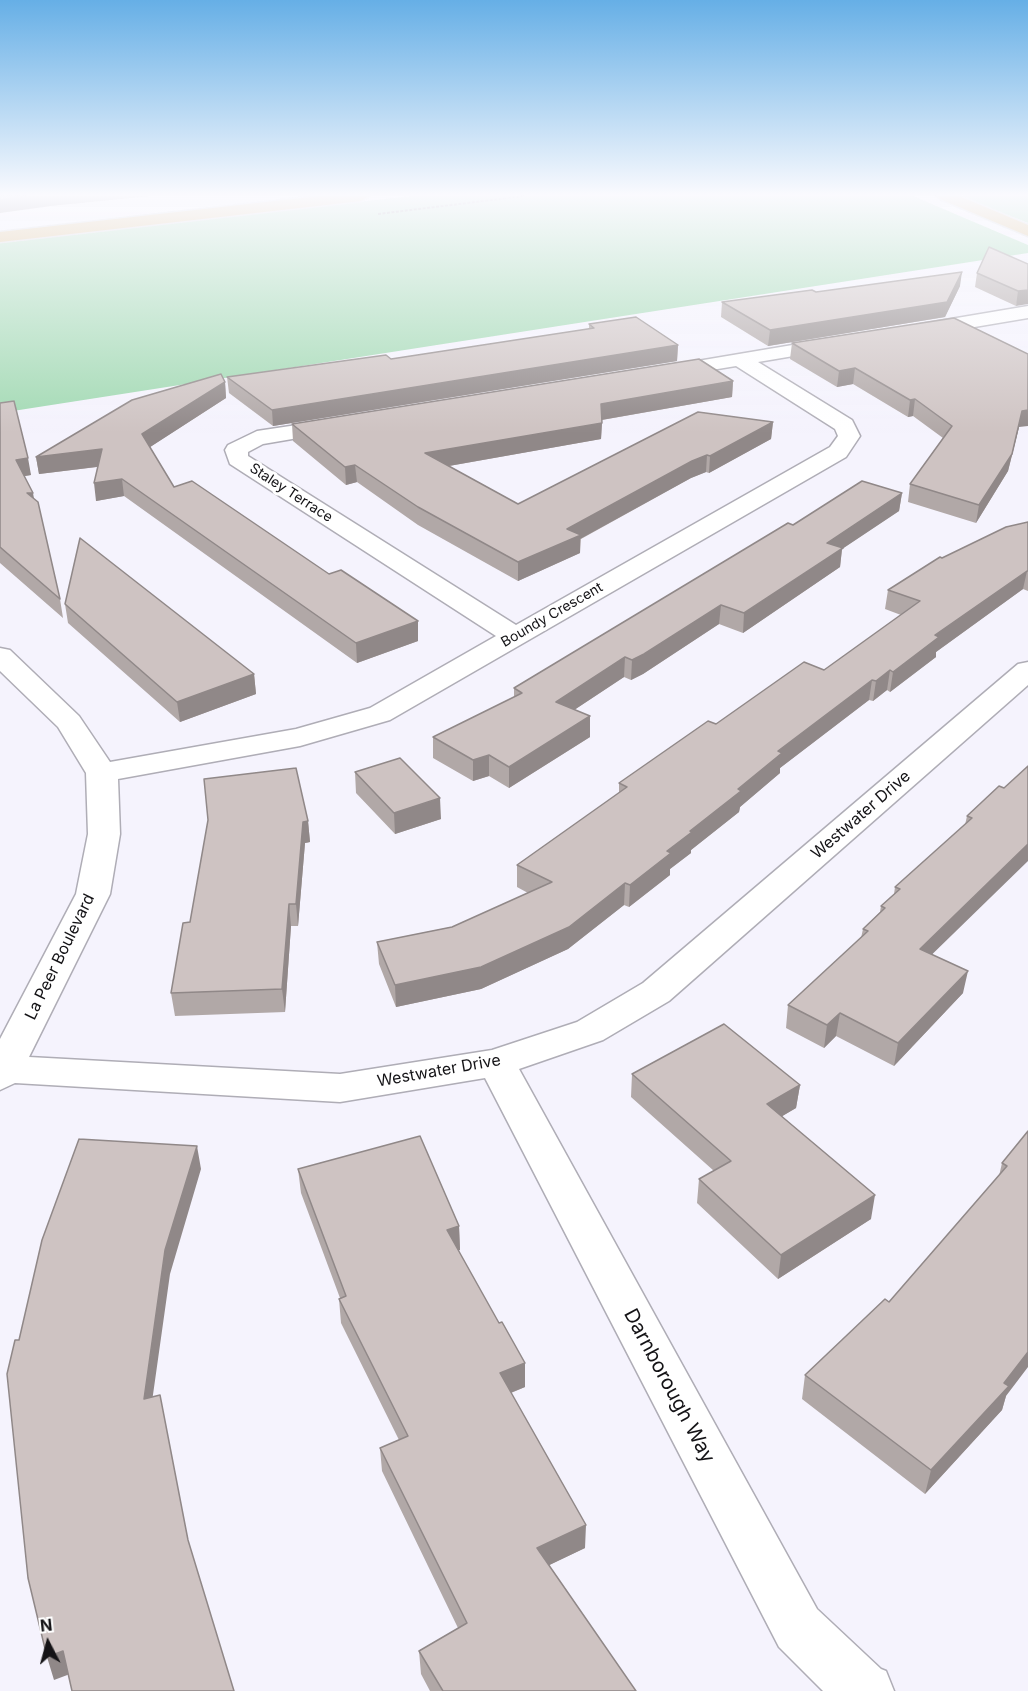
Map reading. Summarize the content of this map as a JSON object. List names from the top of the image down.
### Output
{
  "streets": {
    "street": [
      "Staley Terrace",
      "Boundy Crescent",
      "Westwater Drive",
      "La Peer Boulevard",
      "Darnborough Way"
    ]
  },
  "crossings": [
    ["Staley Terrace", "Boundy Crescent"],
    ["Boundy Crescent", "La Peer Boulevard"],
    ["Westwater Drive", "La Peer Boulevard"],
    ["Westwater Drive", "Darnborough Way"]
  ],
  "north": "top"
}
